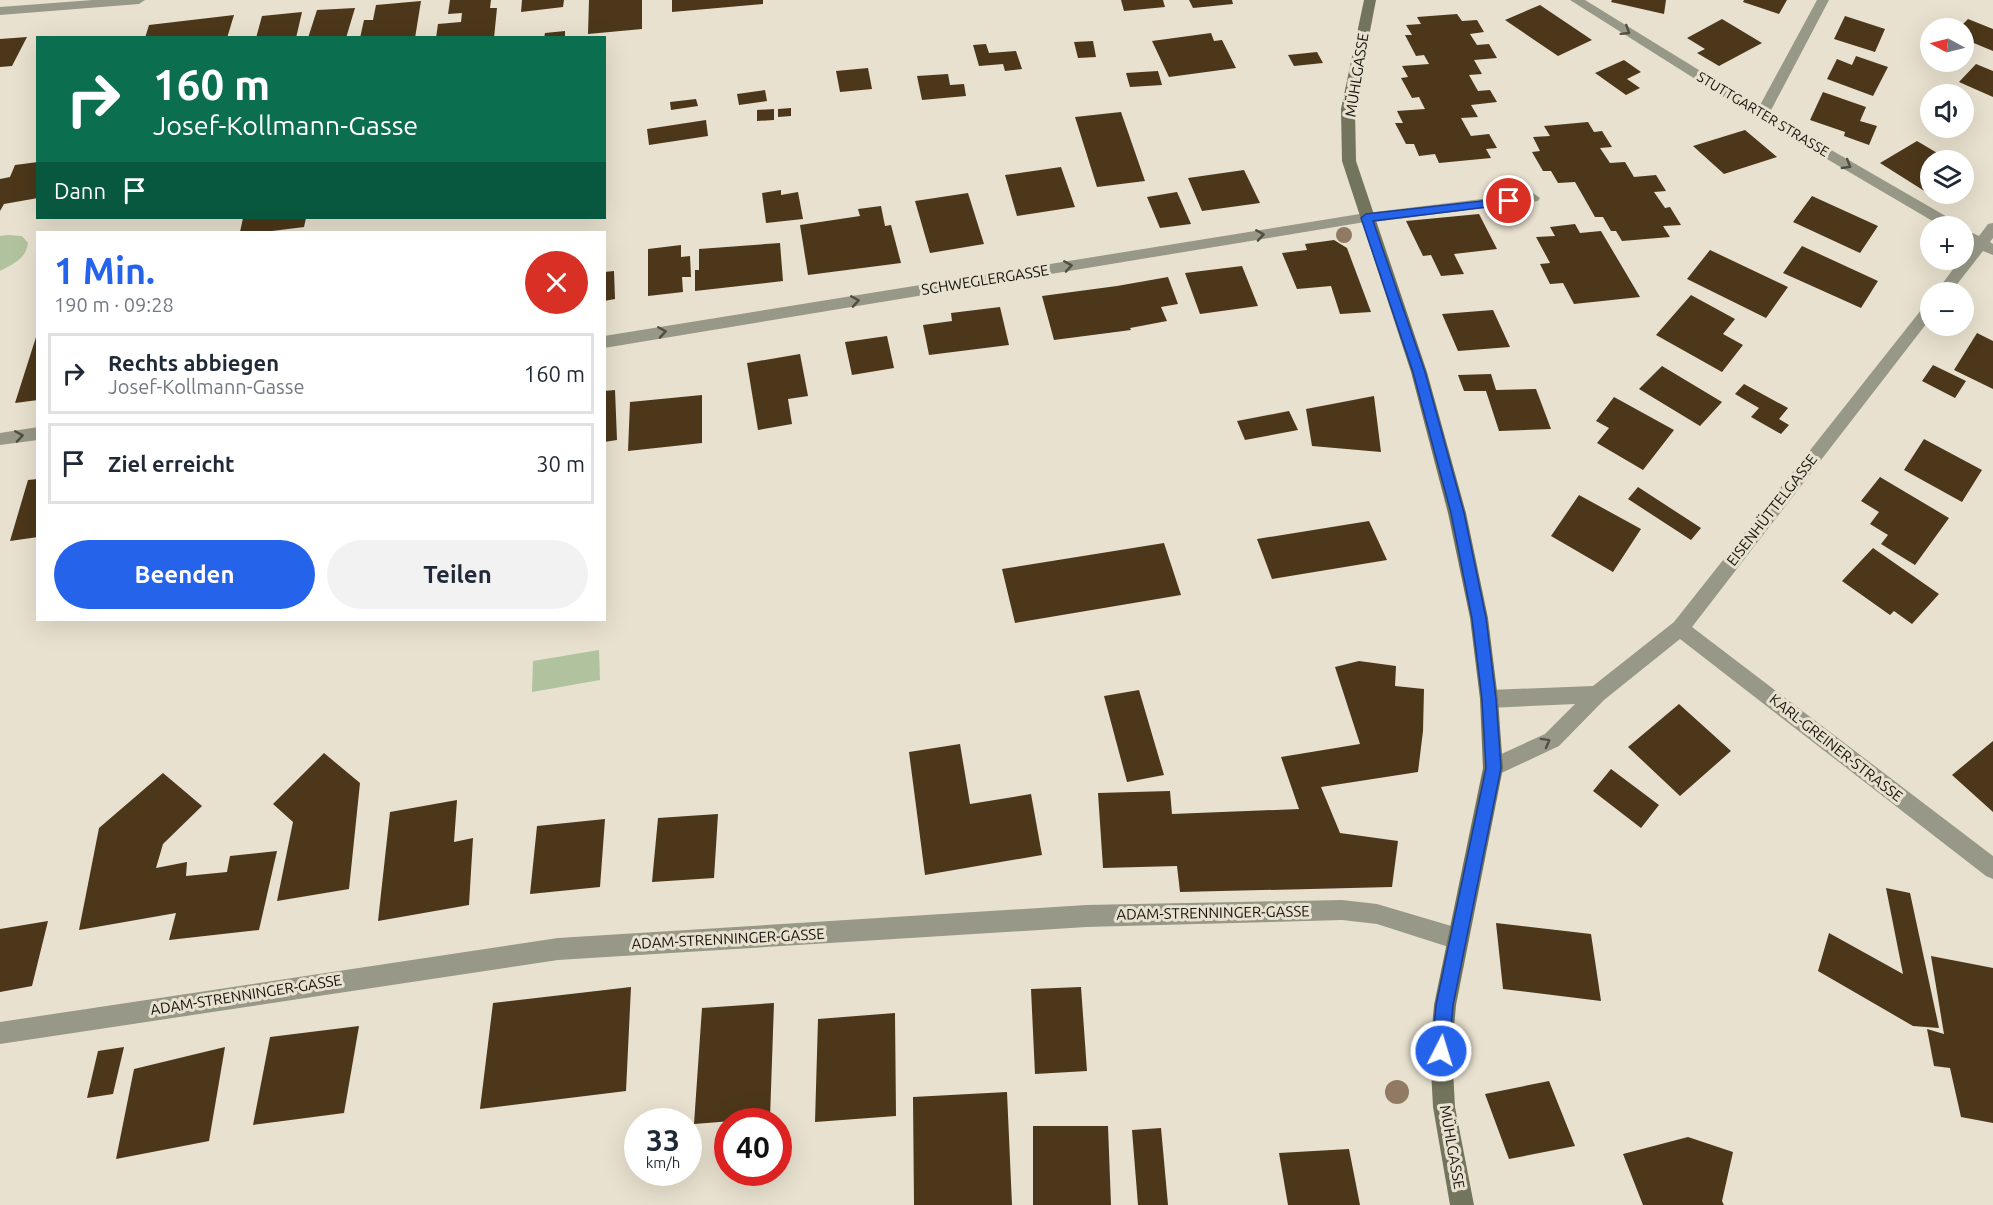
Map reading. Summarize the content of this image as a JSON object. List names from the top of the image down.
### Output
{
  "streets": {
    "street": [
      "MÜHLGASSE",
      "STUTTGARTER STRASSE",
      "SCHWEGLERGASSE",
      "EISENHÜTTELGASSE",
      "KARL-GREINER-STRASSE",
      "ADAM-STRENNINGER-GASSE"
    ]
  },
  "crossings": [
    ["MÜHLGASSE", "SCHWEGLERGASSE"],
    ["MÜHLGASSE", "EISENHÜTTELGASSE"],
    ["MÜHLGASSE", "ADAM-STRENNINGER-GASSE"],
    ["EISENHÜTTELGASSE", "KARL-GREINER-STRASSE"]
  ],
  "one_way": ["STUTTGARTER STRASSE", "SCHWEGLERGASSE"],
  "north": "left",
  "page": {
    "map_buttons": ["+", "−"],
    "turn": ["160 m", "Josef-Kollmann-Gasse"],
    "then": "Dann",
    "heading": ["1 Min.", "190 m · 09:28"],
    "list": [
      {
        "name": "Rechts abbiegen",
        "note": "Josef-Kollmann-Gasse",
        "value": "160 m"
      },
      {
        "name": "Ziel erreicht",
        "value": "30 m"
      }
    ],
    "buttons": ["Beenden", "Teilen"],
    "speed": "33 km/h",
    "limit": "40"
  }
}
